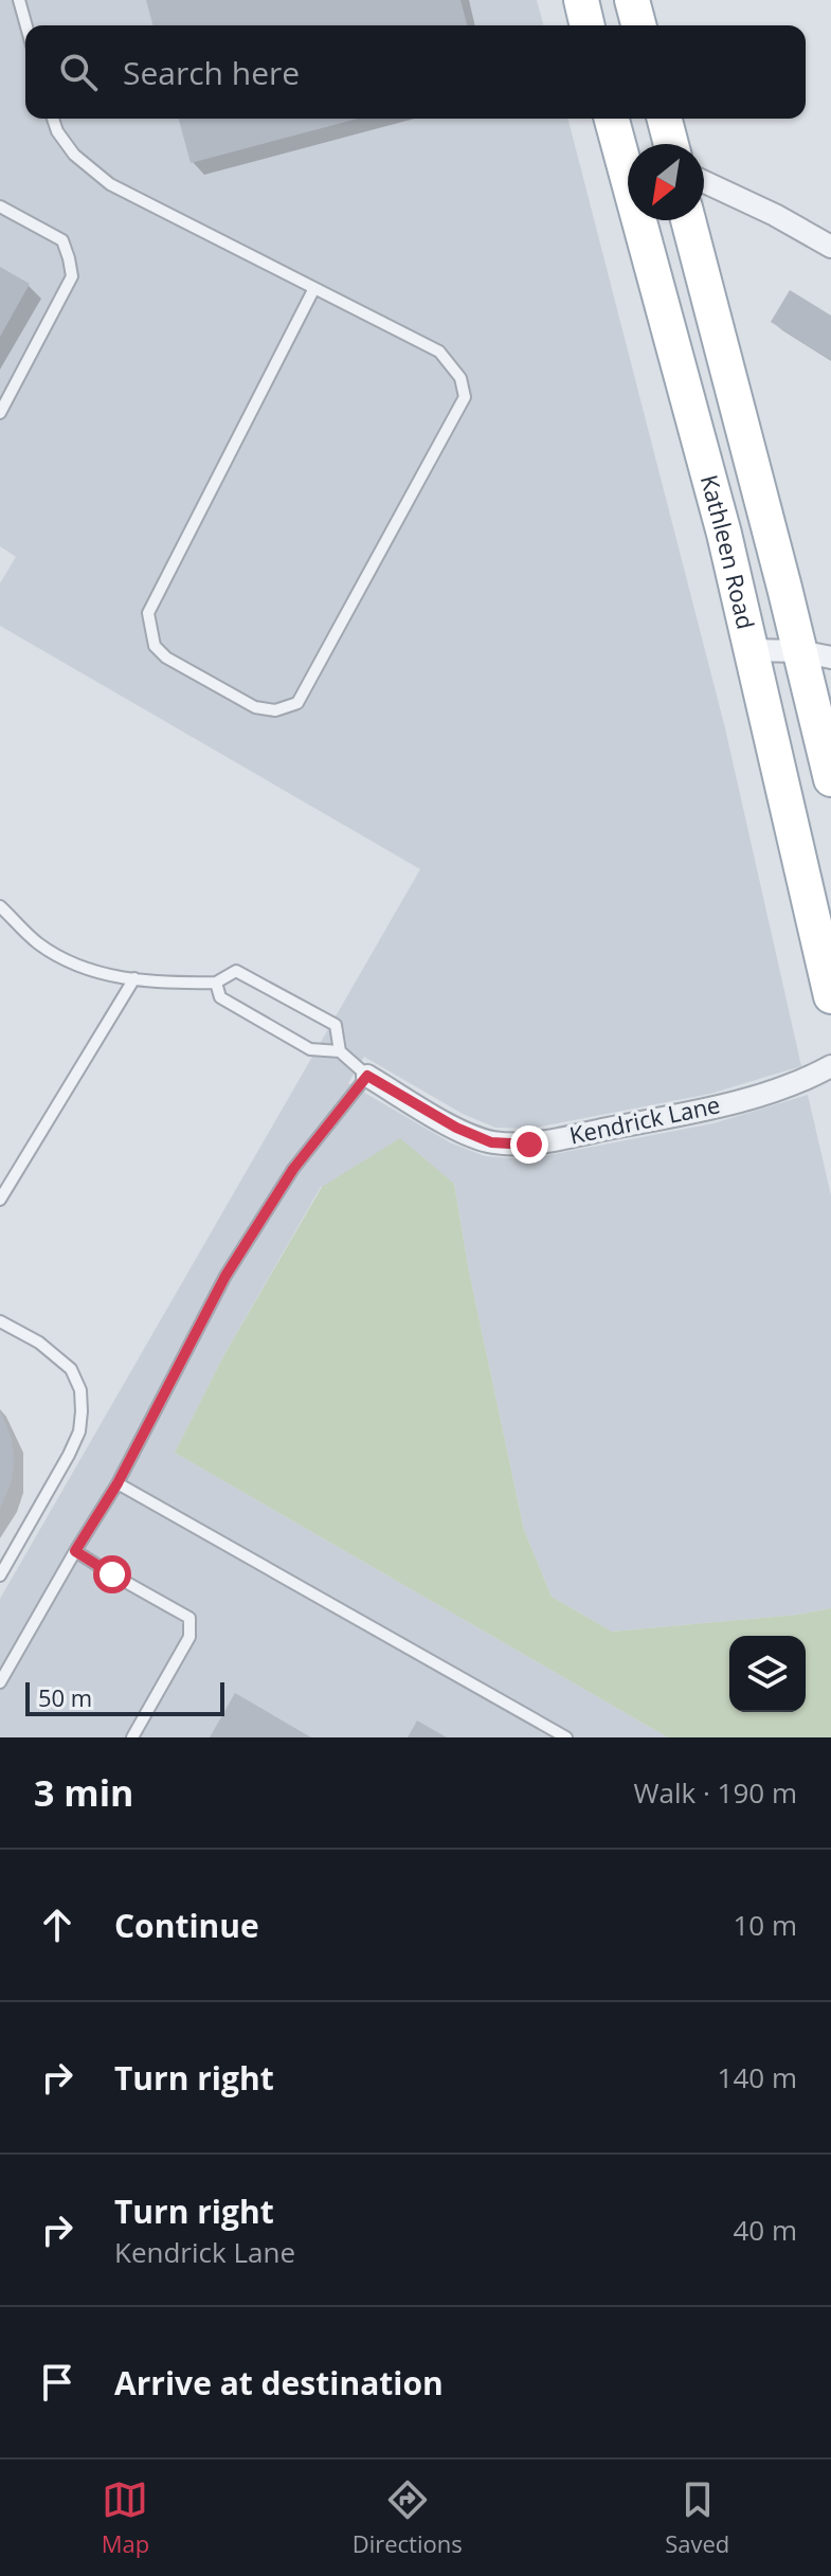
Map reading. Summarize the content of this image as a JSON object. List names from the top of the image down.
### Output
{
  "streets": {
    "main road": ["Kathleen Road"],
    "street": ["Kendrick Lane"]
  },
  "scale_bar": "50 m",
  "north": "bottom left",
  "page": {
    "search": "Search here",
    "scale": "50 m",
    "heading": ["3 min", "Walk · 190 m"],
    "list": [
      ["Continue", "10 m"],
      ["Turn right", "140 m"],
      ["Turn right", "Kendrick Lane", "40 m"],
      "Arrive at destination"
    ],
    "nav": ["Map", "Directions", "Saved"]
  }
}
